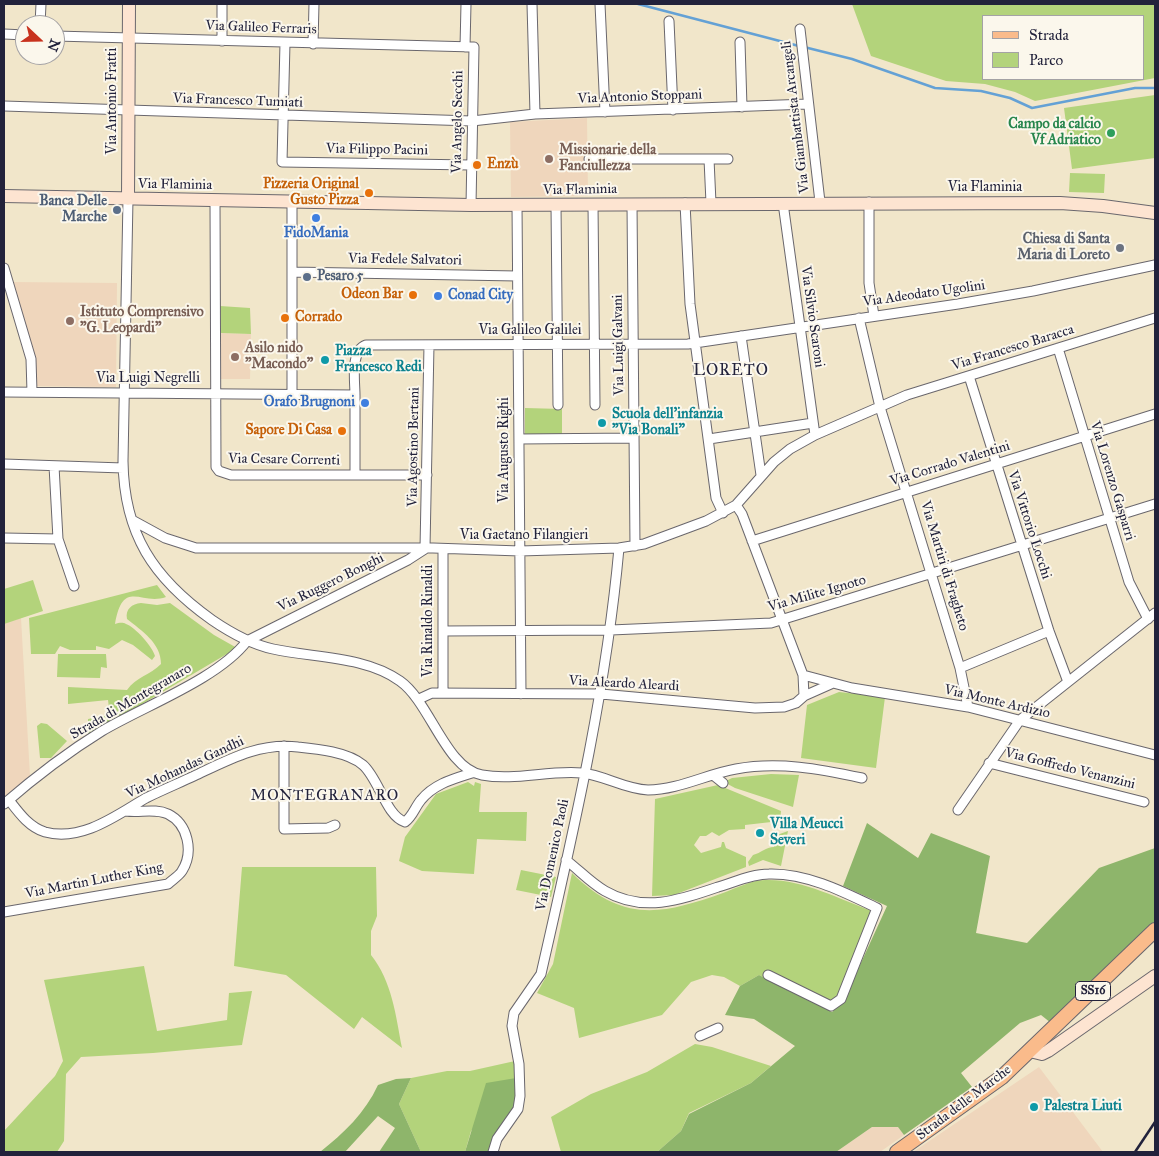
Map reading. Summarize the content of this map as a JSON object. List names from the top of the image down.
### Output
{
  "streets": {
    "main road": ["SS16", "Strada delle Marche"],
    "street": [
      "Via Galileo Ferraris",
      "Via Antonio Stoppani",
      "Via Antonio Fratti",
      "Via Francesco Tumiati",
      "Via Giambattista Arcangeli",
      "Via Angelo Secchi",
      "Via Filippo Pacini",
      "Via Flaminia",
      "Via Fedele Salvatori",
      "Via Adeodato Ugolini",
      "Via Silvio Scaroni",
      "Via Galileo Galilei",
      "Via Luigi Galvani",
      "Via Francesco Baracca",
      "Via Luigi Negrelli",
      "Via Agostino Bertani",
      "Via Augusto Righi",
      "Via Cesare Correnti",
      "Via Corrado Valentini",
      "Via Lorenzo Gasparri",
      "Via Vittorio Locchi",
      "Via Gaetano Filangieri",
      "Via Martiri di Fragheto",
      "Via Ruggero Bonghi",
      "Via Milite Ignoto",
      "Via Rinaldo Rinaldi",
      "Via Aleardo Aleardi",
      "Strada di Montegranaro",
      "Via Monte Ardizio",
      "Via Mohandas Gandhi",
      "Via Goffredo Venanzini",
      "Via Domenico Paoli",
      "Via Martin Luther King"
    ]
  },
  "crossings": [
    ["Via Galileo Ferraris", "Via Antonio Fratti"],
    ["Via Galileo Ferraris", "Via Angelo Secchi"],
    ["Via Antonio Stoppani", "Via Francesco Tumiati"],
    ["Via Antonio Stoppani", "Via Giambattista Arcangeli"],
    ["Via Antonio Stoppani", "Via Angelo Secchi"],
    ["Via Antonio Fratti", "Via Francesco Tumiati"],
    ["Via Antonio Fratti", "Via Flaminia"],
    ["Via Francesco Tumiati", "Via Angelo Secchi"],
    ["Via Francesco Tumiati", "Via Filippo Pacini"],
    ["Via Giambattista Arcangeli", "Via Flaminia"],
    ["Via Angelo Secchi", "Via Filippo Pacini"],
    ["Via Angelo Secchi", "Via Flaminia"],
    ["Via Flaminia", "Via Silvio Scaroni"],
    ["Via Flaminia", "Via Luigi Galvani"],
    ["Via Flaminia", "Via Augusto Righi"],
    ["Via Fedele Salvatori", "Via Augusto Righi"],
    ["Via Adeodato Ugolini", "Via Silvio Scaroni"],
    ["Via Adeodato Ugolini", "Via Galileo Galilei"],
    ["Via Adeodato Ugolini", "Via Martiri di Fragheto"],
    ["Via Silvio Scaroni", "Via Gaetano Filangieri"],
    ["Via Galileo Galilei", "Via Luigi Galvani"],
    ["Via Galileo Galilei", "Via Agostino Bertani"],
    ["Via Galileo Galilei", "Via Augusto Righi"],
    ["Via Luigi Galvani", "Via Gaetano Filangieri"],
    ["Via Francesco Baracca", "Via Lorenzo Gasparri"],
    ["Via Francesco Baracca", "Via Vittorio Locchi"],
    ["Via Francesco Baracca", "Via Gaetano Filangieri"],
    ["Via Francesco Baracca", "Via Martiri di Fragheto"],
    ["Via Luigi Negrelli", "Via Cesare Correnti"],
    ["Via Agostino Bertani", "Via Cesare Correnti"],
    ["Via Agostino Bertani", "Via Gaetano Filangieri"],
    ["Via Agostino Bertani", "Via Ruggero Bonghi"],
    ["Via Augusto Righi", "Via Gaetano Filangieri"],
    ["Via Augusto Righi", "Via Milite Ignoto"],
    ["Via Augusto Righi", "Via Aleardo Aleardi"],
    ["Via Corrado Valentini", "Via Lorenzo Gasparri"],
    ["Via Corrado Valentini", "Via Vittorio Locchi"],
    ["Via Corrado Valentini", "Via Martiri di Fragheto"],
    ["Via Lorenzo Gasparri", "Via Milite Ignoto"],
    ["Via Vittorio Locchi", "Via Milite Ignoto"],
    ["Via Gaetano Filangieri", "Via Martiri di Fragheto"],
    ["Via Gaetano Filangieri", "Via Ruggero Bonghi"],
    ["Via Gaetano Filangieri", "Via Rinaldo Rinaldi"],
    ["Via Gaetano Filangieri", "Via Domenico Paoli"],
    ["Via Martiri di Fragheto", "Via Milite Ignoto"],
    ["Via Martiri di Fragheto", "Via Monte Ardizio"],
    ["Via Ruggero Bonghi", "Strada di Montegranaro"],
    ["Via Milite Ignoto", "Via Rinaldo Rinaldi"],
    ["Via Milite Ignoto", "Via Domenico Paoli"],
    ["Via Rinaldo Rinaldi", "Via Aleardo Aleardi"],
    ["Via Aleardo Aleardi", "Via Domenico Paoli"],
    ["Strada di Montegranaro", "Via Martin Luther King"],
    ["Via Mohandas Gandhi", "Via Martin Luther King"],
    ["SS16", "Strada delle Marche"]
  ],
  "districts": ["LORETO", "MONTEGRANARO"],
  "places": [
    "Campo da calcio Vf Adriatico",
    "Missionarie della Fanciullezza",
    "Enzù",
    "Pizzeria Original Gusto Pizza",
    "Banca Delle Marche",
    "FidoMania",
    "Chiesa di Santa Maria di Loreto",
    "Pesaro 5",
    "Odeon Bar",
    "Conad City",
    "Corrado",
    "Istituto Comprensivo \"G. Leopardi\"",
    "Asilo nido \"Macondo\"",
    "Piazza Francesco Redi",
    "Orafo Brugnoni",
    "Scuola dell'infanzia \"Via Bonali\"",
    "Sapore Di Casa",
    "Villa Meucci Severi",
    "Palestra Liuti"
  ],
  "legend": ["Strada", "Parco"],
  "north": "right"
}
